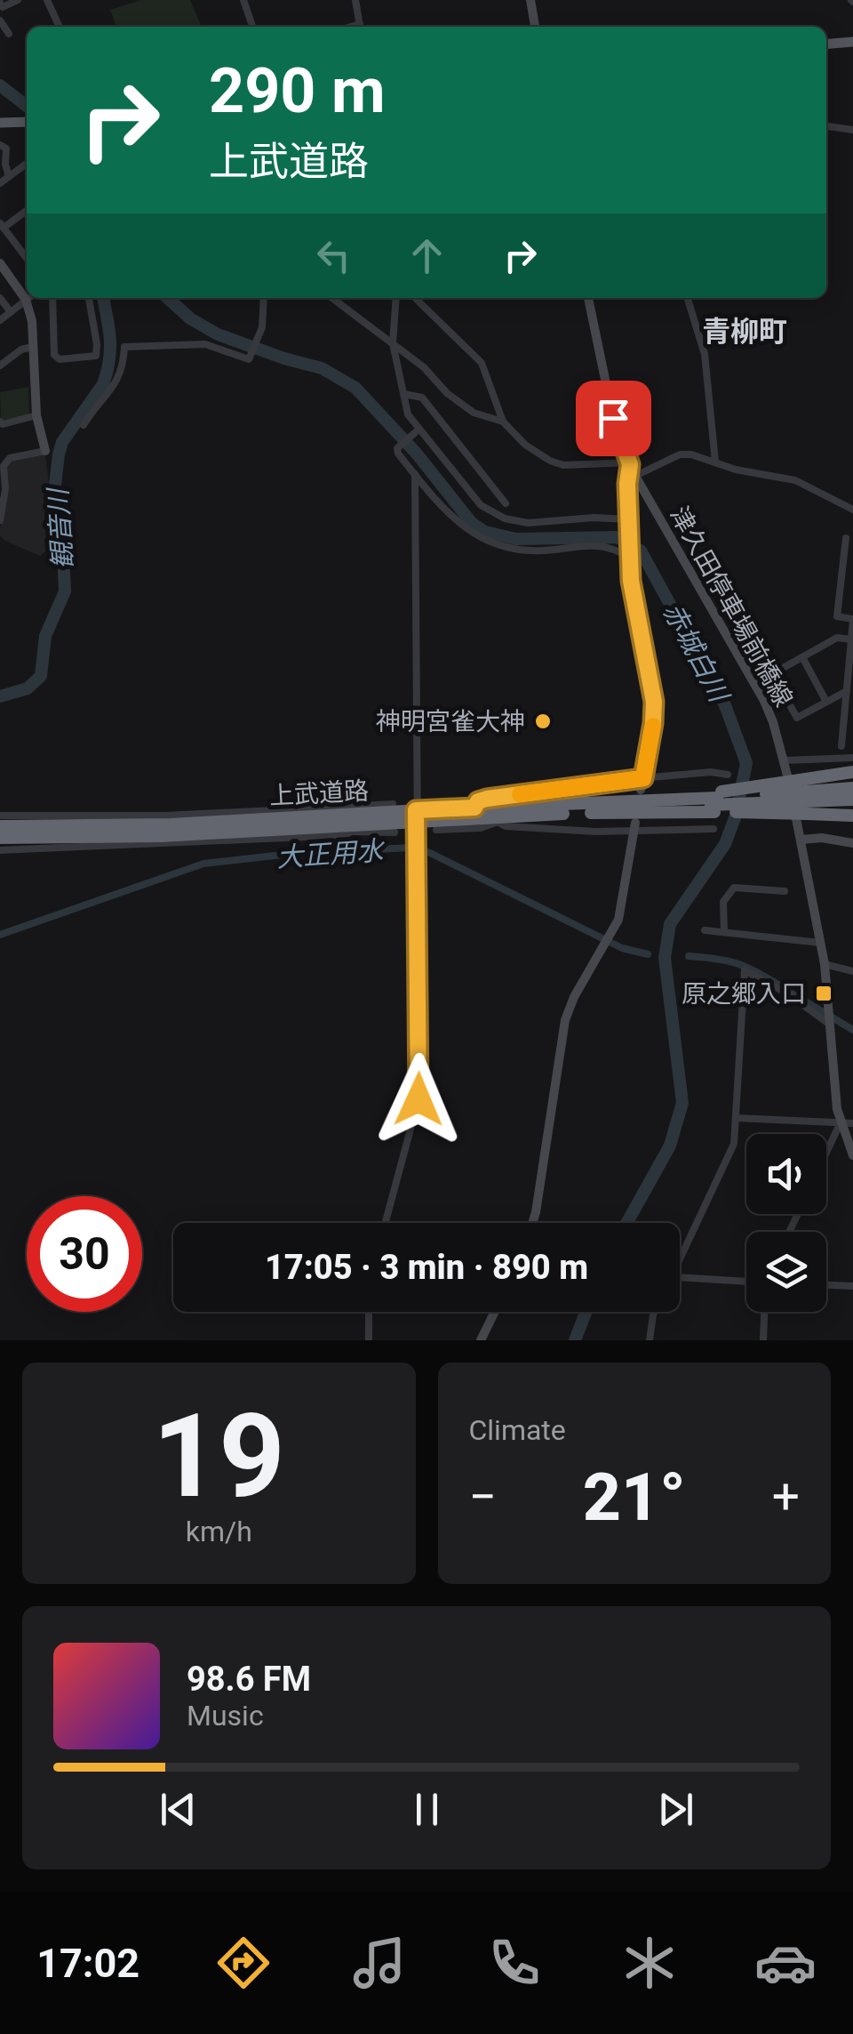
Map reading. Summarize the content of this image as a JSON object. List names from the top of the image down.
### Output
{
  "streets": {
    "highway": ["上武道路"],
    "street": ["津久田停車場前橋線"]
  },
  "districts": ["青柳町"],
  "water": ["観音川", "赤城白川", "大正用水"],
  "places": {
    "other": ["神明宮雀大神"],
    "transit": ["原之郷入口"]
  },
  "page": {
    "turn": ["290 m", "上武道路"],
    "limit": "30",
    "trip": "17:05 · 3 min · 890 m",
    "tile": [
      ["19", "km/h"],
      "Climate"
    ],
    "heat": ["−", "21°", "+"],
    "song": ["98.6 FM", "Music"],
    "tabs": "17:02"
  }
}
